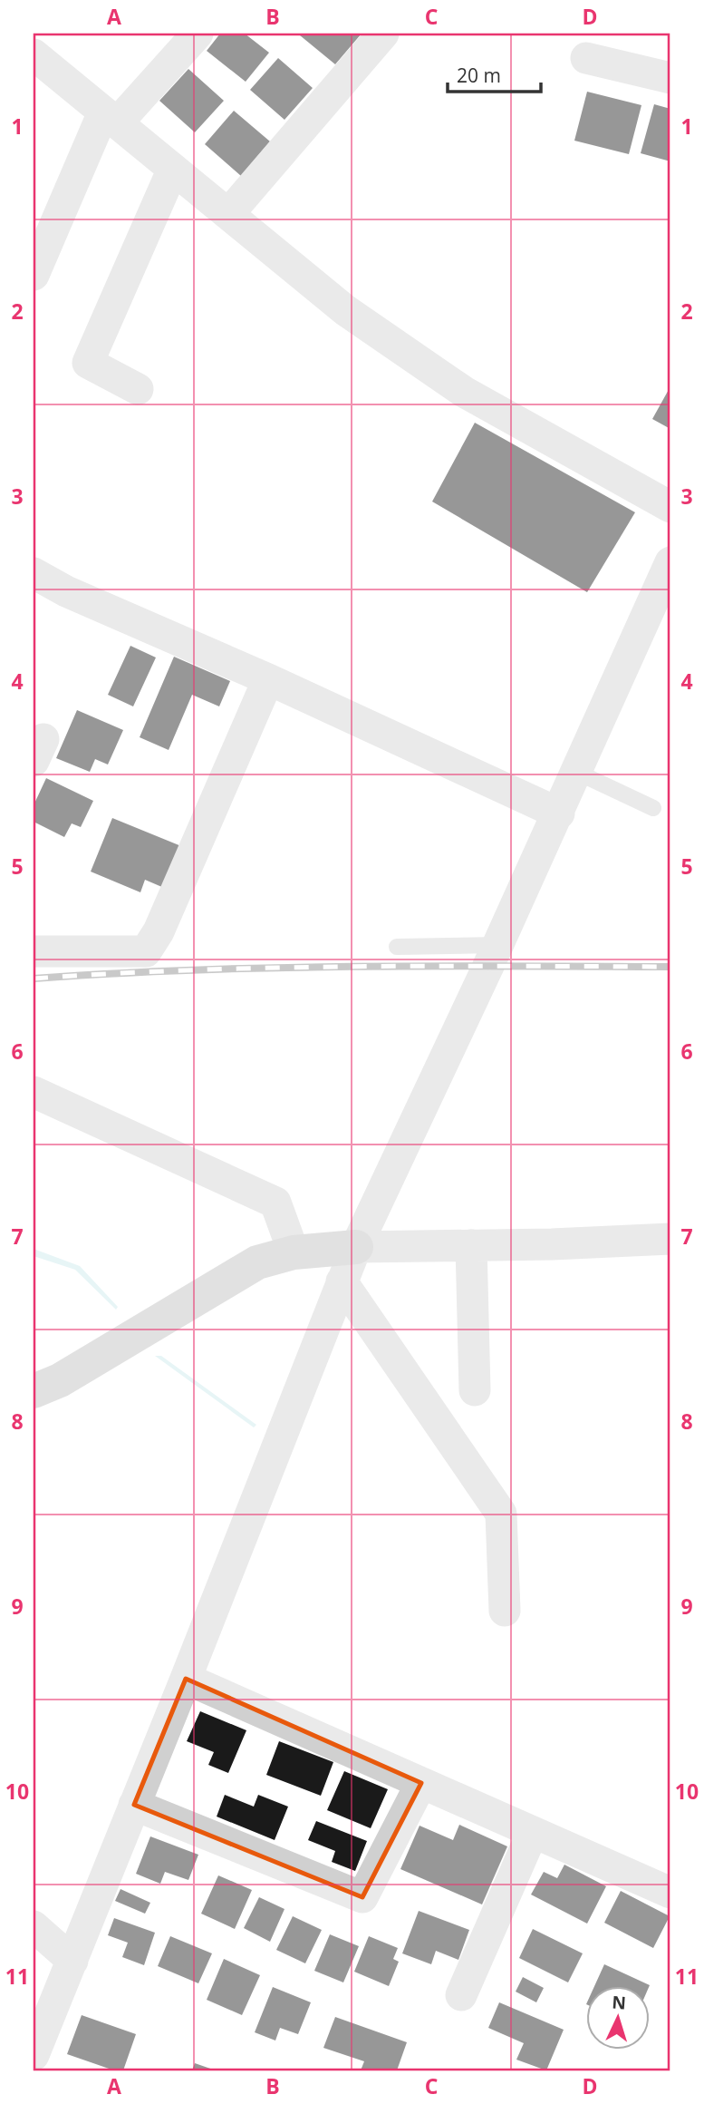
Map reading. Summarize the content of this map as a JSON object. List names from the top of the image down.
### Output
{
  "scale_bar": "20 m",
  "north": "top",
  "grid": {
    "columns": [
      "A",
      "B",
      "C",
      "D"
    ],
    "rows": [
      "1",
      "2",
      "3",
      "4",
      "5",
      "6",
      "7",
      "8",
      "9",
      "10",
      "11"
    ]
  }
}
